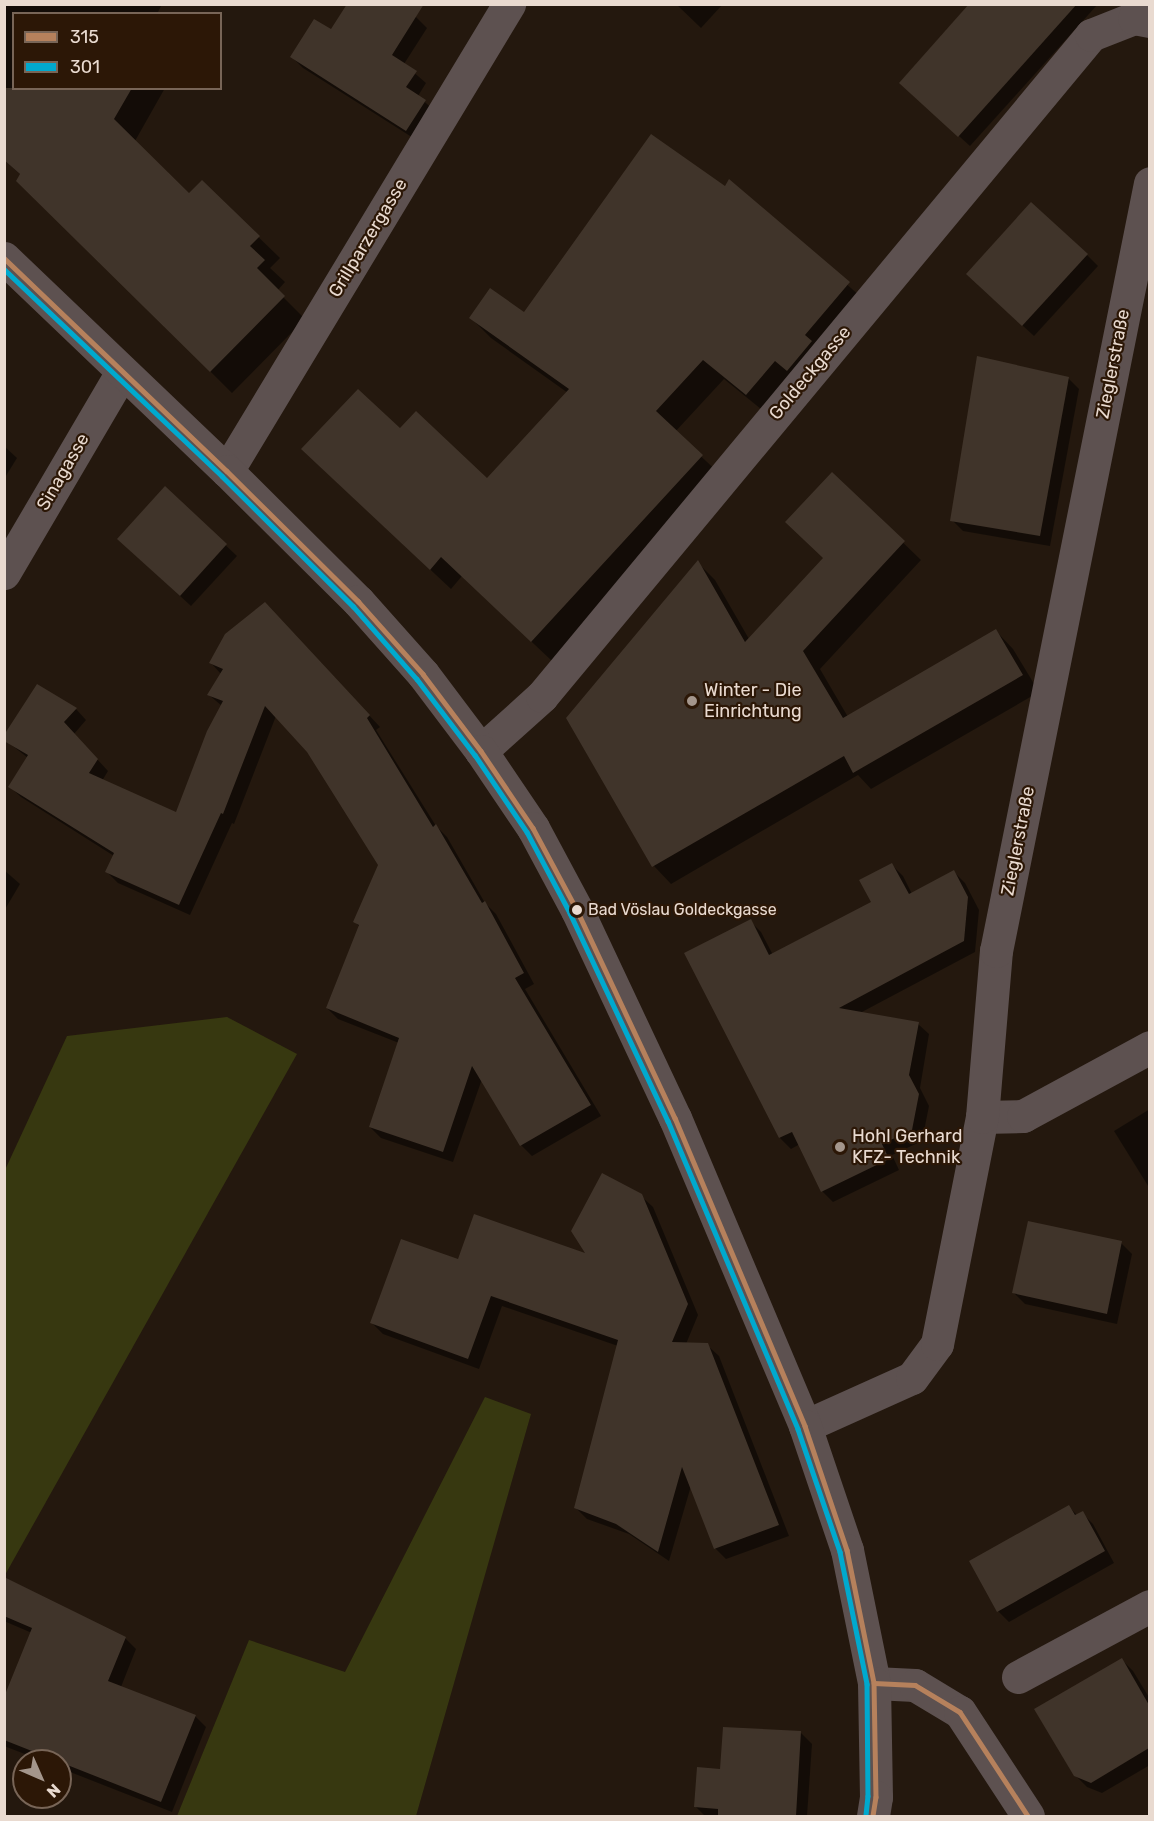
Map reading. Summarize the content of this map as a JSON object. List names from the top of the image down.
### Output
{
  "streets": {
    "street": [
      "Grillparzergasse",
      "Zieglerstraße",
      "Goldeckgasse",
      "Sinagasse"
    ]
  },
  "places": ["Winter - Die Einrichtung", "Bad Vöslau Goldeckgasse", "Hohl Gerhard KFZ- Technik"],
  "lines": ["transit line 315", "transit line 301"],
  "legend": ["315", "301"],
  "north": "bottom right"
}
